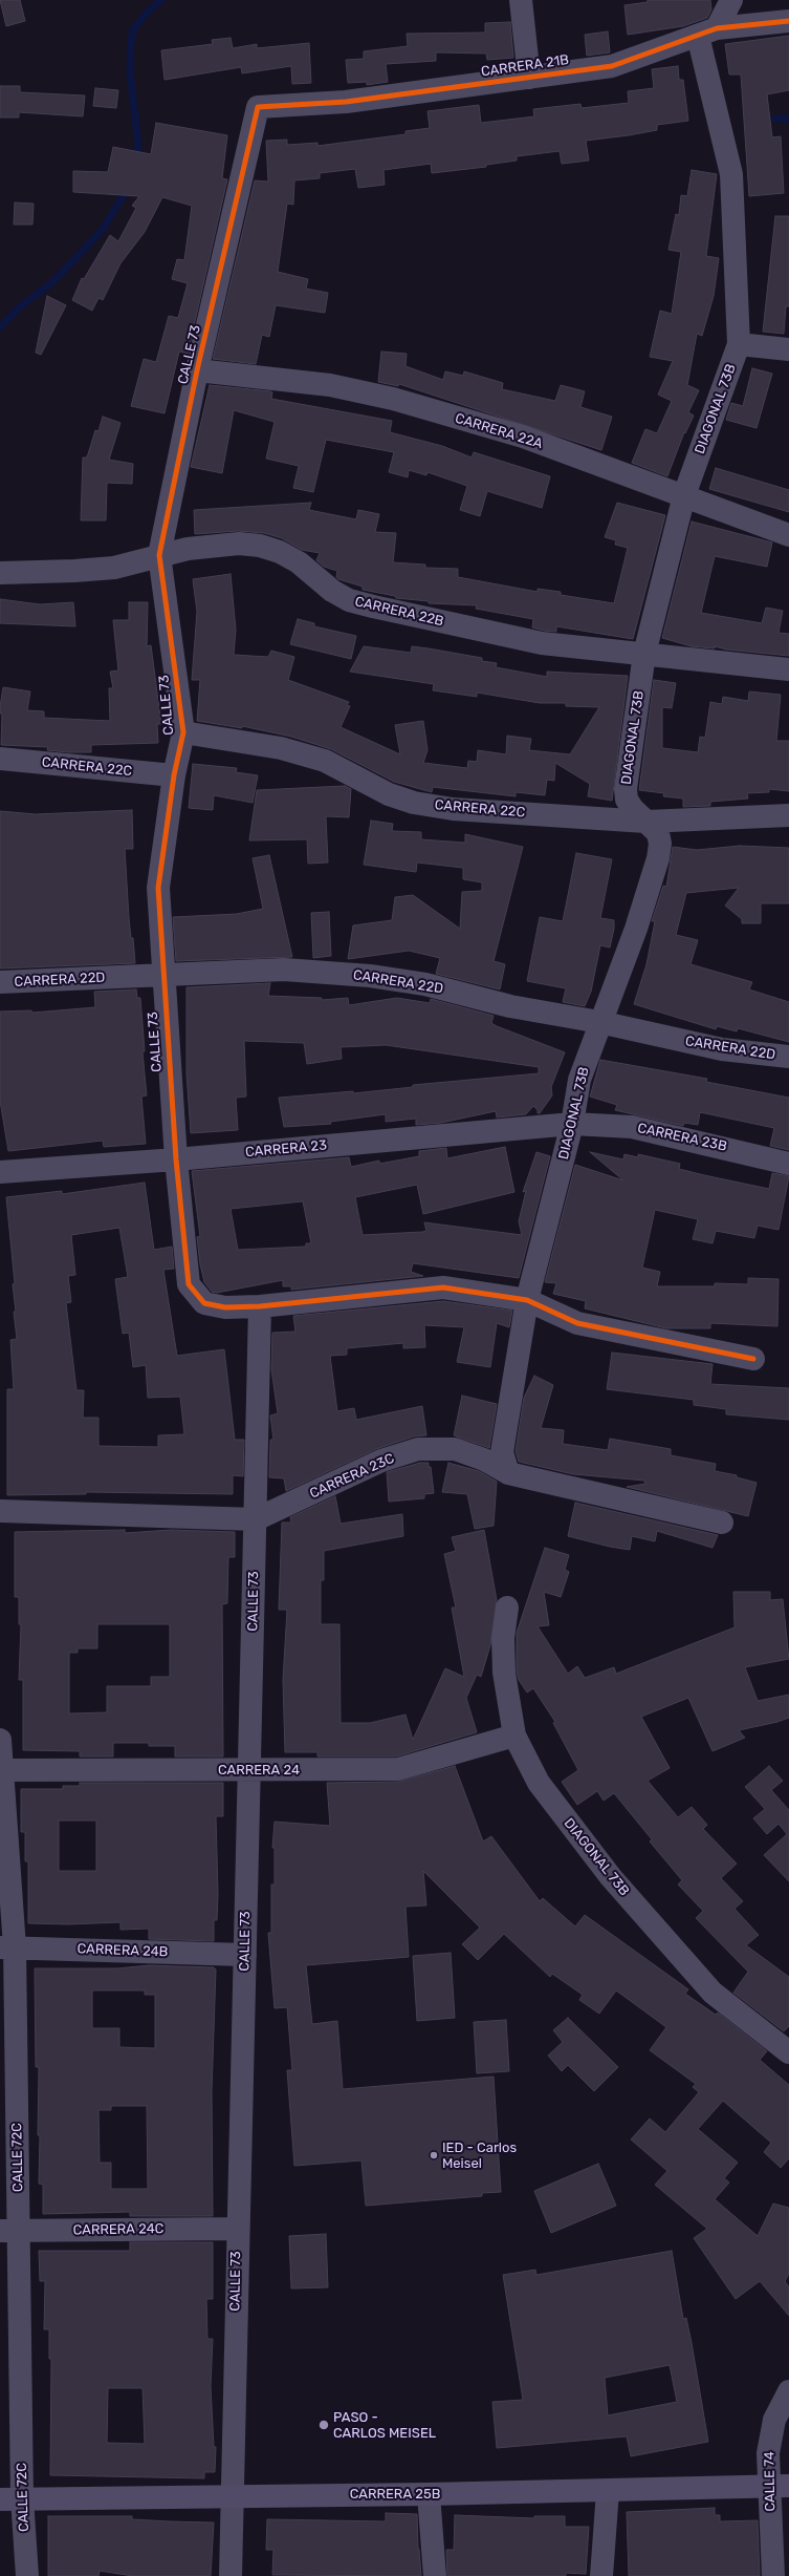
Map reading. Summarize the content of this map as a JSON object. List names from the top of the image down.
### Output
{
  "streets": {
    "street": [
      "CARRERA 21B",
      "CALLE 73",
      "DIAGONAL 73B",
      "CARRERA 22A",
      "CARRERA 22B",
      "CARRERA 22C",
      "CARRERA 22D",
      "CARRERA 23B",
      "CARRERA 23",
      "CARRERA 23C",
      "CARRERA 24",
      "CARRERA 24B",
      "CALLE 72C",
      "CARRERA 24C",
      "CALLE 74",
      "CARRERA 25B"
    ]
  },
  "crossings": [
    ["CARRERA 21B", "CALLE 73"],
    ["CARRERA 21B", "DIAGONAL 73B"],
    ["CALLE 73", "CARRERA 22A"],
    ["CALLE 73", "CARRERA 22B"],
    ["CALLE 73", "CARRERA 22C"],
    ["CALLE 73", "CARRERA 22D"],
    ["CALLE 73", "CARRERA 23"],
    ["CALLE 73", "CARRERA 23C"],
    ["CALLE 73", "CARRERA 24"],
    ["CALLE 73", "CARRERA 24B"],
    ["CALLE 73", "CARRERA 24C"],
    ["CALLE 73", "CARRERA 25B"],
    ["DIAGONAL 73B", "CARRERA 22A"],
    ["DIAGONAL 73B", "CARRERA 22B"],
    ["DIAGONAL 73B", "CARRERA 22C"],
    ["DIAGONAL 73B", "CARRERA 22D"],
    ["DIAGONAL 73B", "CARRERA 23B"],
    ["DIAGONAL 73B", "CARRERA 23"],
    ["DIAGONAL 73B", "CARRERA 23C"],
    ["DIAGONAL 73B", "CARRERA 24"],
    ["CARRERA 23B", "CARRERA 23"],
    ["CARRERA 24", "CALLE 72C"],
    ["CARRERA 24B", "CALLE 72C"],
    ["CALLE 72C", "CARRERA 24C"],
    ["CALLE 72C", "CARRERA 25B"],
    ["CALLE 74", "CARRERA 25B"]
  ],
  "places": ["IED - Carlos Meisel", "PASO - CARLOS MEISEL"]
}
